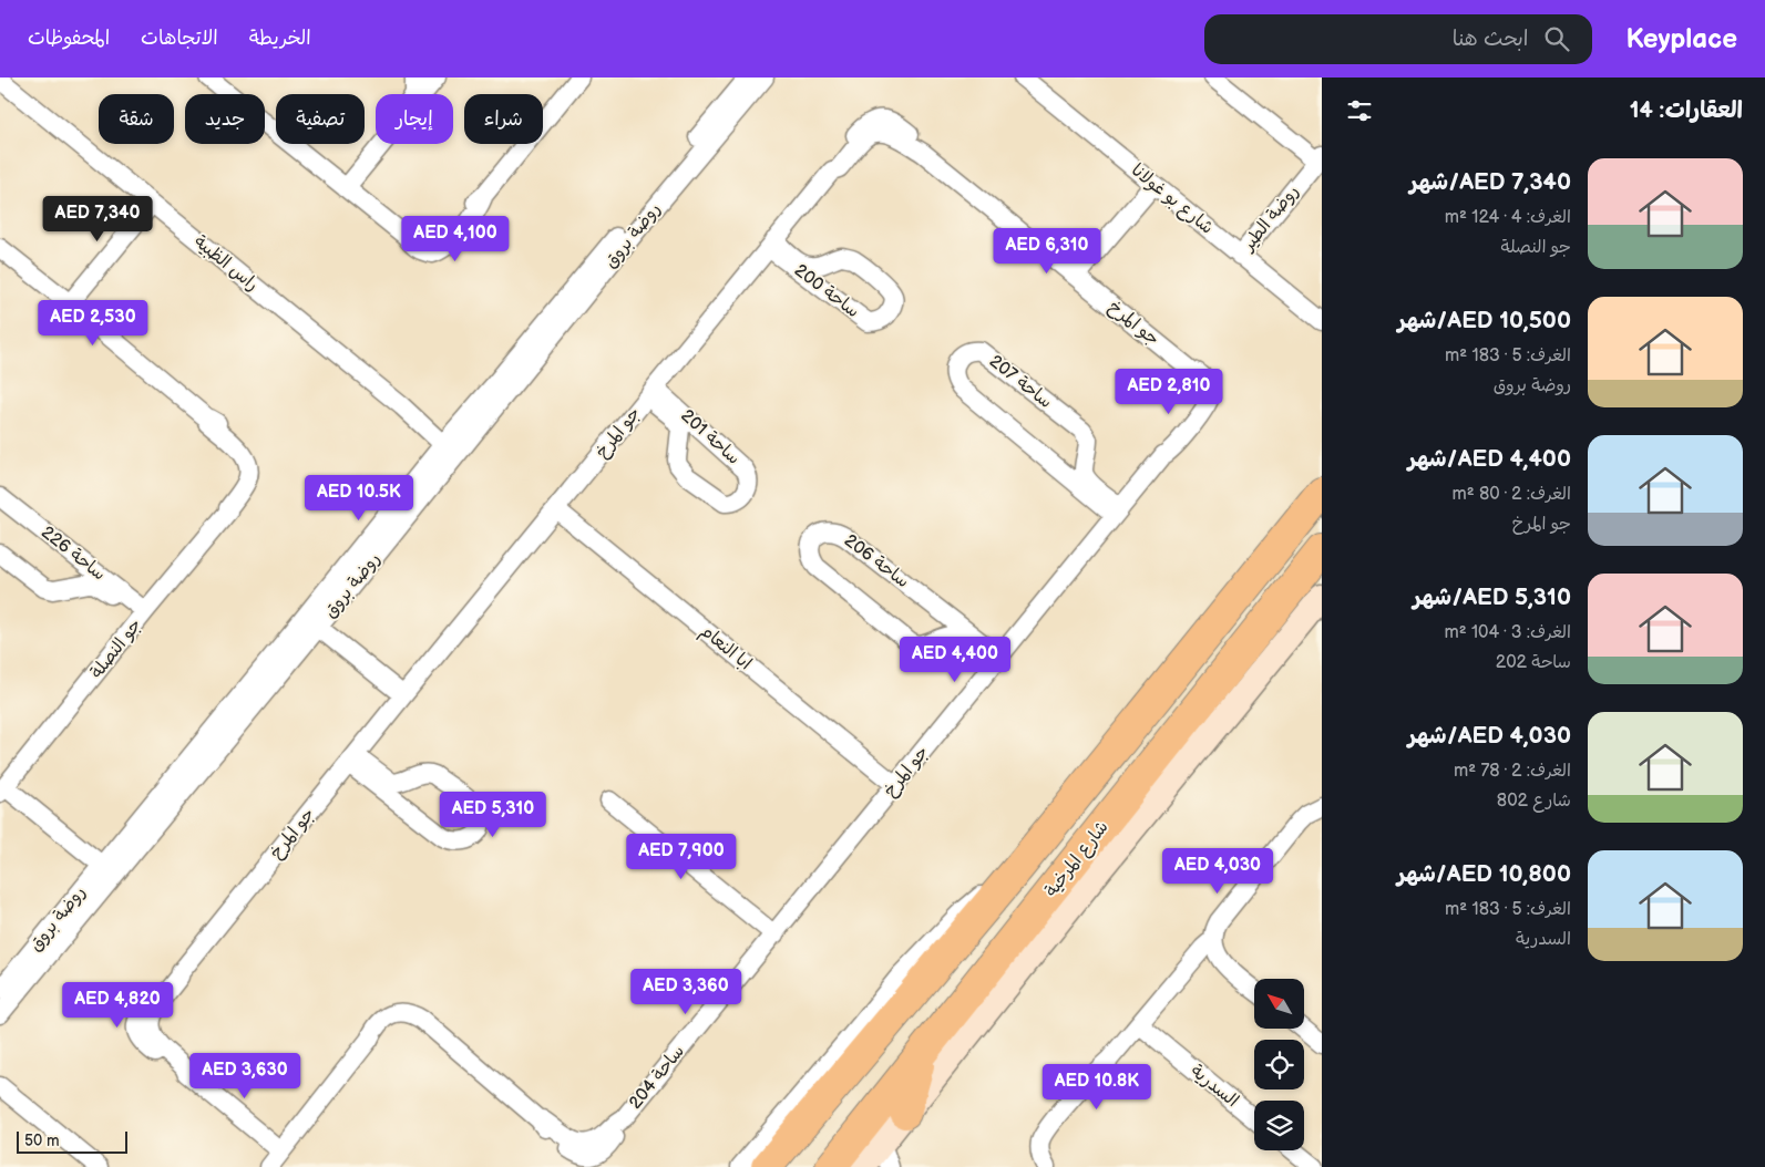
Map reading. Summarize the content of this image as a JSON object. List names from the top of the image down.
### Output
{
  "streets": {
    "highway": ["شارع المرخية"],
    "street": [
      "شارع بو غولانا",
      "روضة الطير",
      "روضة بروق",
      "راس الظبية",
      "ساحة 200",
      "جو المرخ",
      "ساحة 207",
      "ساحة 201",
      "ساحة 226",
      "ساحة 206",
      "ابا النعام",
      "جو النصلة",
      "ساحة 204",
      "السدرية"
    ]
  },
  "crossings": [
    ["شارع بو غولانا", "روضة الطير"],
    ["روضة بروق", "راس الظبية"],
    ["روضة بروق", "جو النصلة"],
    ["ساحة 200", "جو المرخ"],
    ["جو المرخ", "ساحة 207"],
    ["جو المرخ", "ساحة 201"],
    ["جو المرخ", "ساحة 206"],
    ["جو المرخ", "ابا النعام"],
    ["جو المرخ", "ساحة 204"],
    ["ساحة 226", "جو النصلة"]
  ],
  "scale_bar": "50 m",
  "north": "top left",
  "page": {
    "header": "Keyplace",
    "search": "ابحث هنا",
    "nav": ["الخريطة", "الاتجاهات", "المحفوظات"],
    "heading": "العقارات: 14",
    "chip": [
      "شراء",
      "إيجار",
      "تصفية",
      "جديد",
      "شقة"
    ],
    "list": [
      {
        "name": "AED 7,340/شهر",
        "note": "الغرف: 4 · 124 m² · جو النصلة"
      },
      {
        "name": "AED 10,500/شهر",
        "note": "الغرف: 5 · 183 m² · روضة بروق"
      },
      {
        "name": "AED 4,400/شهر",
        "note": "الغرف: 2 · 80 m² · جو المرخ"
      },
      {
        "name": "AED 5,310/شهر",
        "note": "الغرف: 3 · 104 m² · ساحة 202"
      },
      {
        "name": "AED 4,030/شهر",
        "note": "الغرف: 2 · 78 m² · شارع 802"
      },
      {
        "name": "AED 10,800/شهر",
        "note": "الغرف: 5 · 183 m² · السدرية"
      }
    ],
    "price": [
      "AED 7,340",
      "AED 4,100",
      "AED 6,310",
      "AED 2,530",
      "AED 2,810",
      "AED 10.5K",
      "AED 4,400",
      "AED 5,310",
      "AED 7,900",
      "AED 4,030",
      "AED 3,360",
      "AED 4,820",
      "AED 3,630",
      "AED 10.8K"
    ],
    "scale": "50 m"
  }
}
